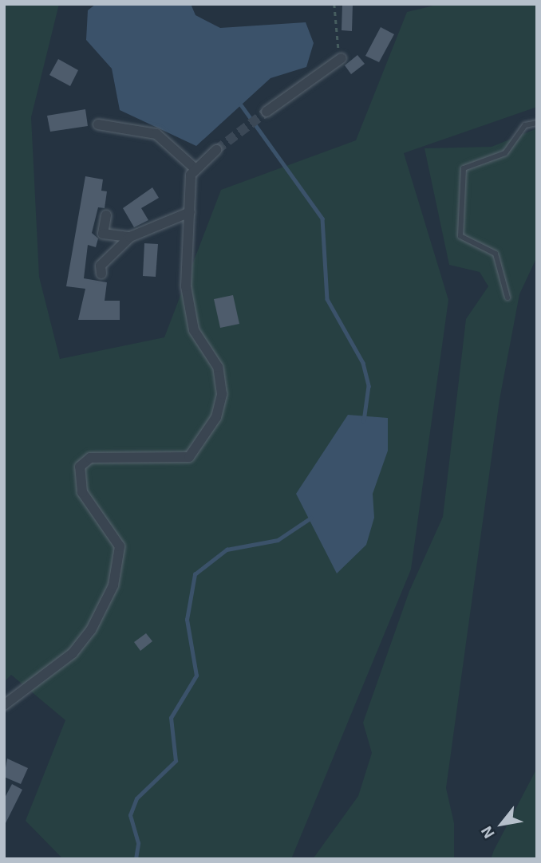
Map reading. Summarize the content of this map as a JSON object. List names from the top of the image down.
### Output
{
  "north": "bottom left"
}
